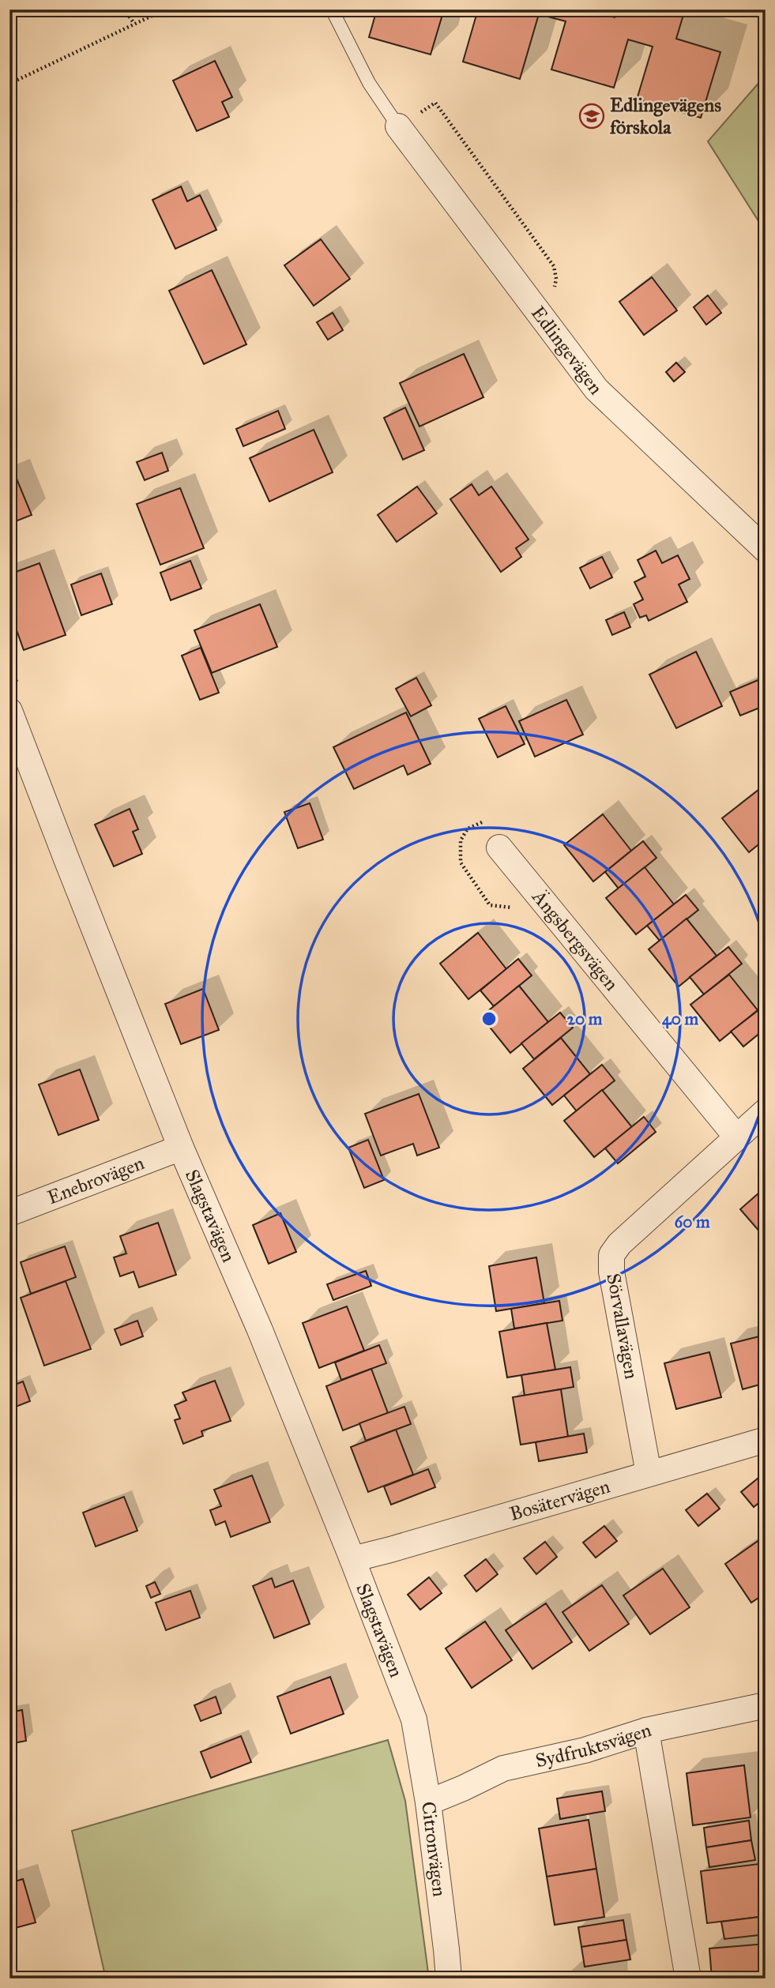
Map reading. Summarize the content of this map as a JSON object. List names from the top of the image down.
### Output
{
  "streets": {
    "street": [
      "Edlingevägen",
      "Ängsbergsvägen",
      "Enebrovägen",
      "Slagstavägen",
      "Sörvallavägen",
      "Bosätervägen",
      "Sydfruktsvägen",
      "Citronvägen"
    ]
  },
  "crossings": [
    ["Ängsbergsvägen", "Sörvallavägen"],
    ["Enebrovägen", "Slagstavägen"],
    ["Slagstavägen", "Bosätervägen"],
    ["Slagstavägen", "Citronvägen"],
    ["Sörvallavägen", "Bosätervägen"],
    ["Sydfruktsvägen", "Citronvägen"]
  ],
  "places": {
    "school or university": ["Edlingevägens förskola"]
  },
  "rings": ["20 m", "40 m", "60 m"]
}
